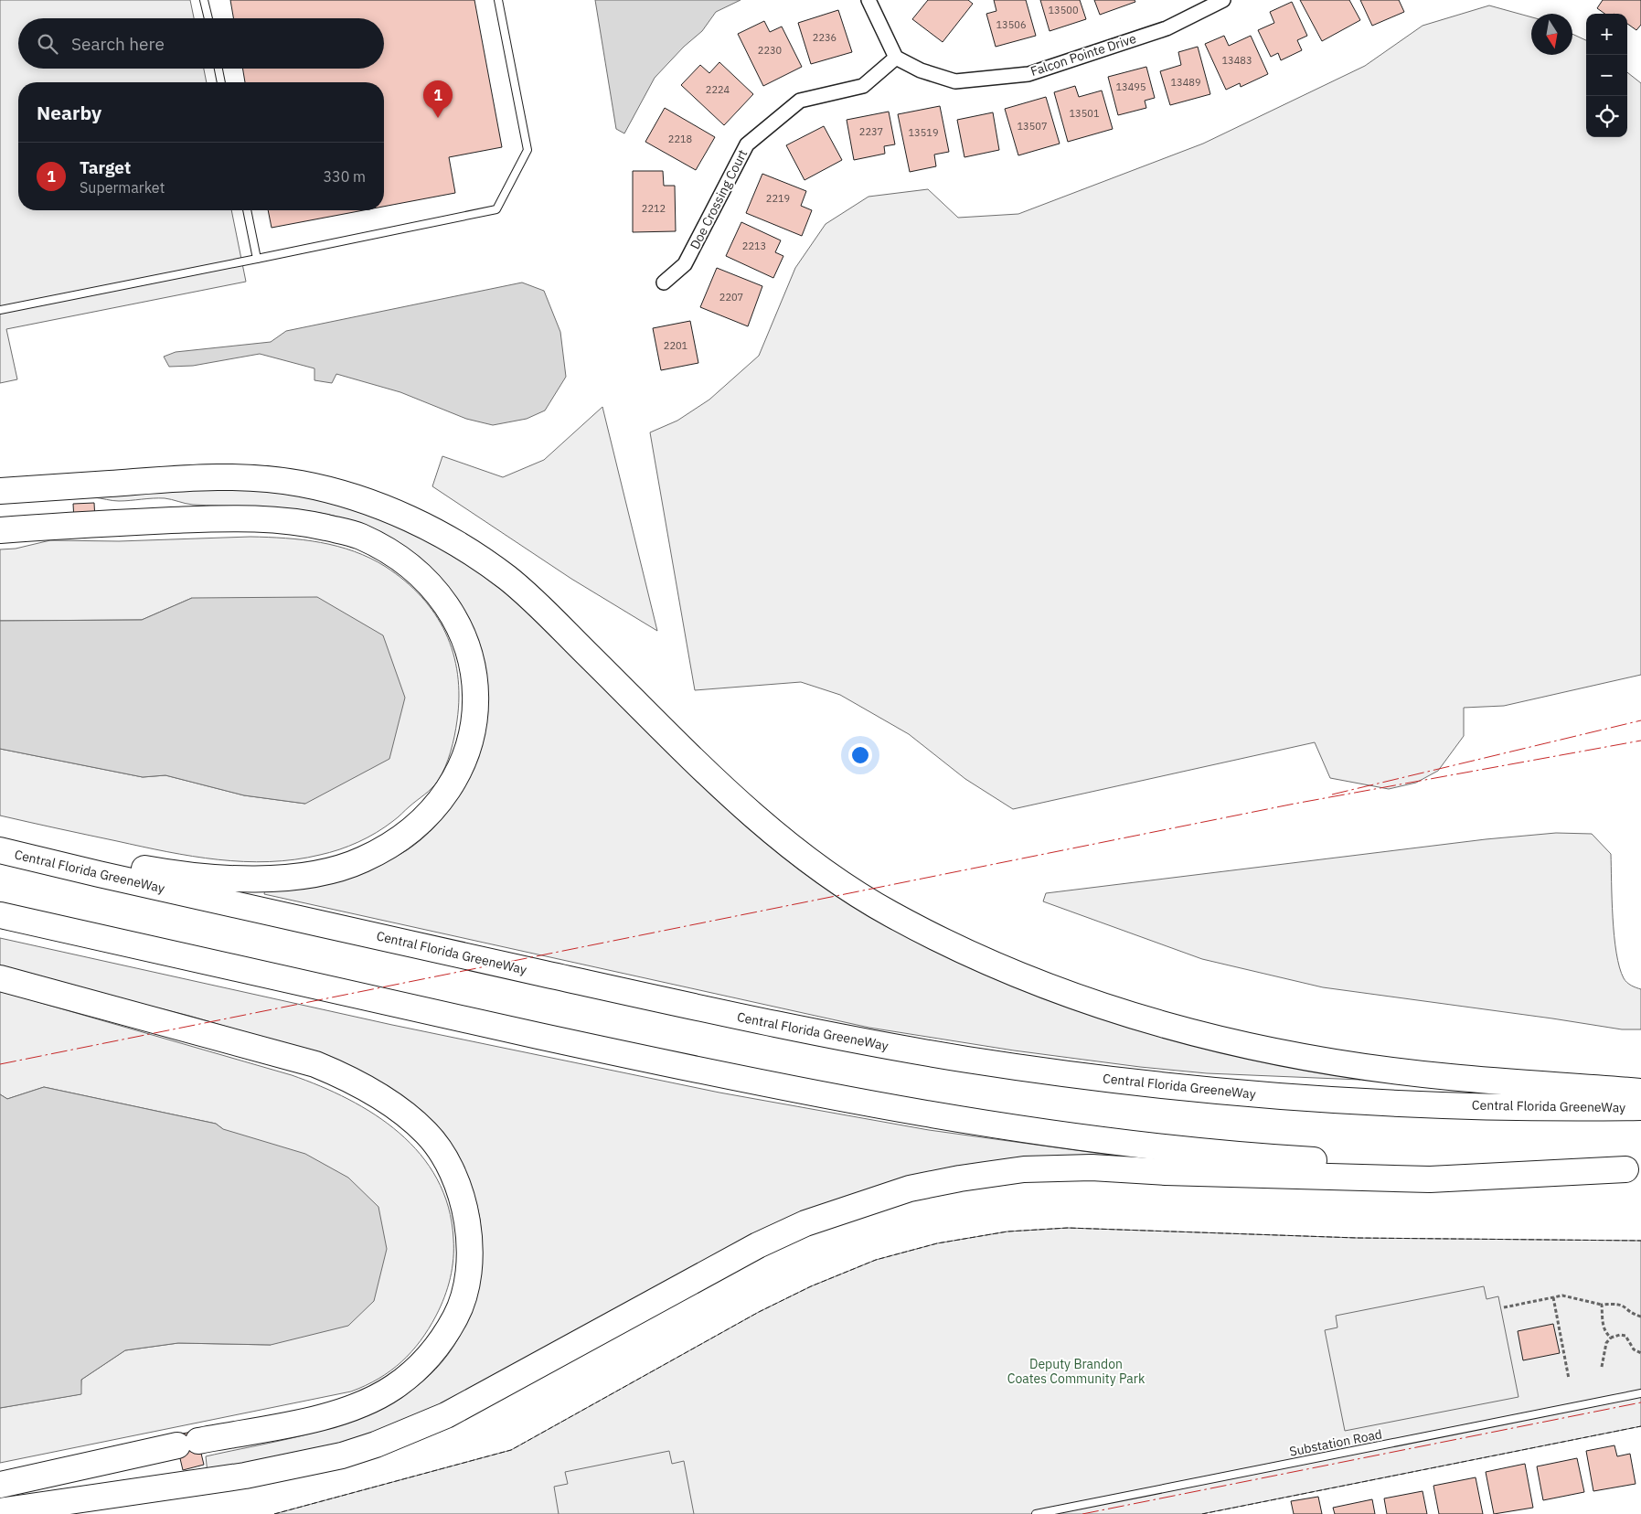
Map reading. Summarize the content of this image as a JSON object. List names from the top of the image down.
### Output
{
  "streets": {
    "highway": ["Central Florida GreeneWay"],
    "street": ["Falcon Pointe Drive", "Doe Crossing Court"],
    "lane": ["Substation Road"]
  },
  "crossings": [
    ["Falcon Pointe Drive", "Doe Crossing Court"]
  ],
  "parks": ["Deputy Brandon Coates Community Park"],
  "house_numbers": [
    "13500",
    "13506",
    "2236",
    "2230",
    "13483",
    "13489",
    "13495",
    "2224",
    "13501",
    "13507",
    "2237",
    "13519",
    "2218",
    "2219",
    "2212",
    "2213",
    "2207",
    "2201"
  ],
  "north": "bottom",
  "page": {
    "map_buttons": ["+", "−"],
    "search": "Search here",
    "pins": "1",
    "heading": "Nearby",
    "list": [
      {
        "mark": "1",
        "name": "Target",
        "note": "Supermarket",
        "value": "330 m"
      }
    ]
  }
}
